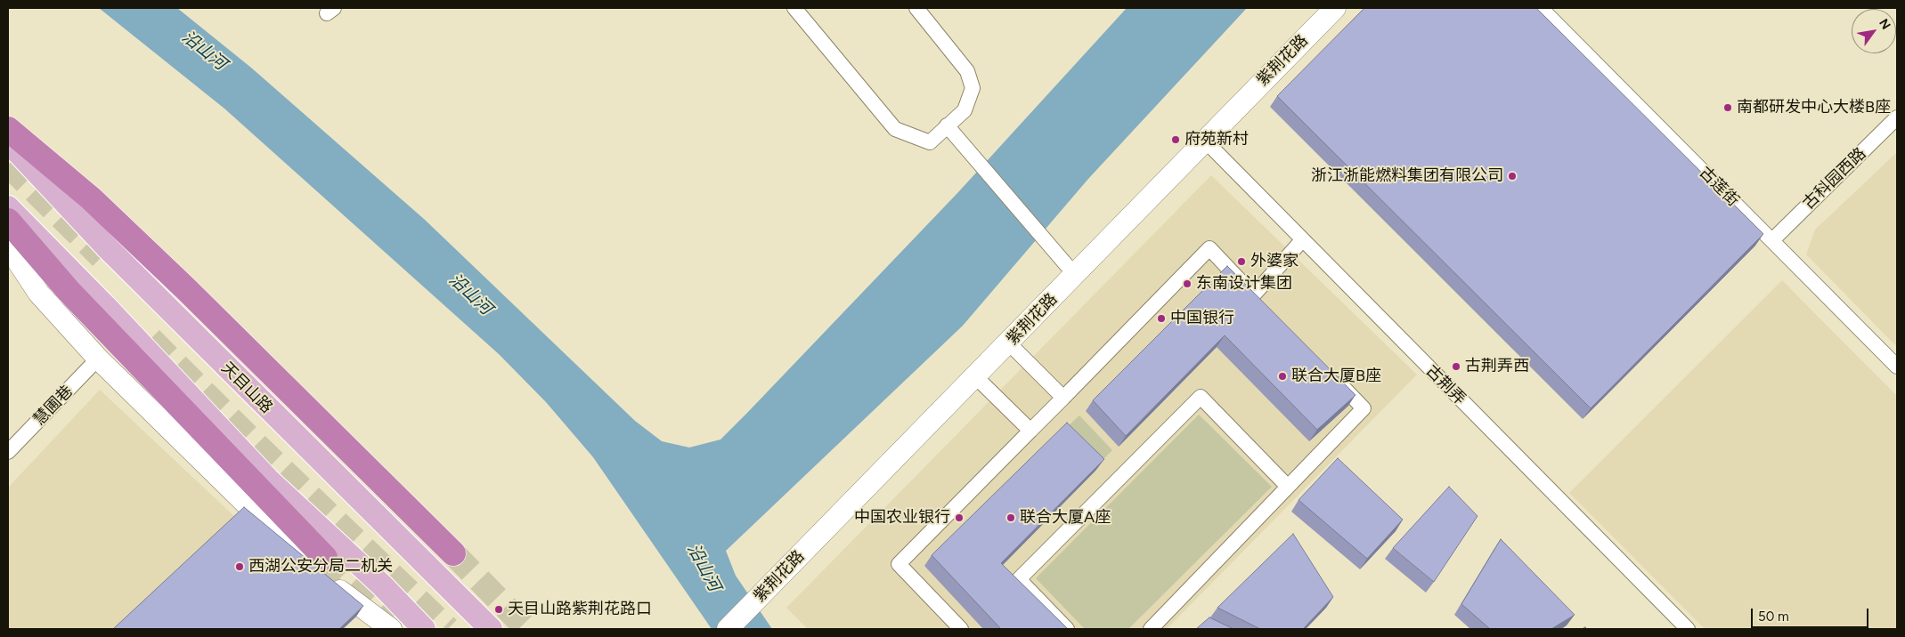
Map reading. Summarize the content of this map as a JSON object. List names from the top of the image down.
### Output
{
  "streets": {
    "main road": ["天目山路"],
    "street": [
      "紫荆花路",
      "古科园西路",
      "古莲街",
      "古荆弄",
      "慧圃巷"
    ]
  },
  "crossings": [
    ["紫荆花路", "古荆弄"],
    ["古科园西路", "古莲街"]
  ],
  "water": ["沿山河"],
  "places": [
    "南都研发中心大楼B座",
    "府苑新村",
    "浙江浙能燃料集团有限公司",
    "外婆家",
    "东南设计集团",
    "中国银行",
    "古荆弄西",
    "联合大厦B座",
    "中国农业银行",
    "联合大厦A座",
    "西湖公安分局二机关",
    "天目山路紫荆花路口"
  ],
  "scale_bar": "50 m",
  "north": "top right"
}
